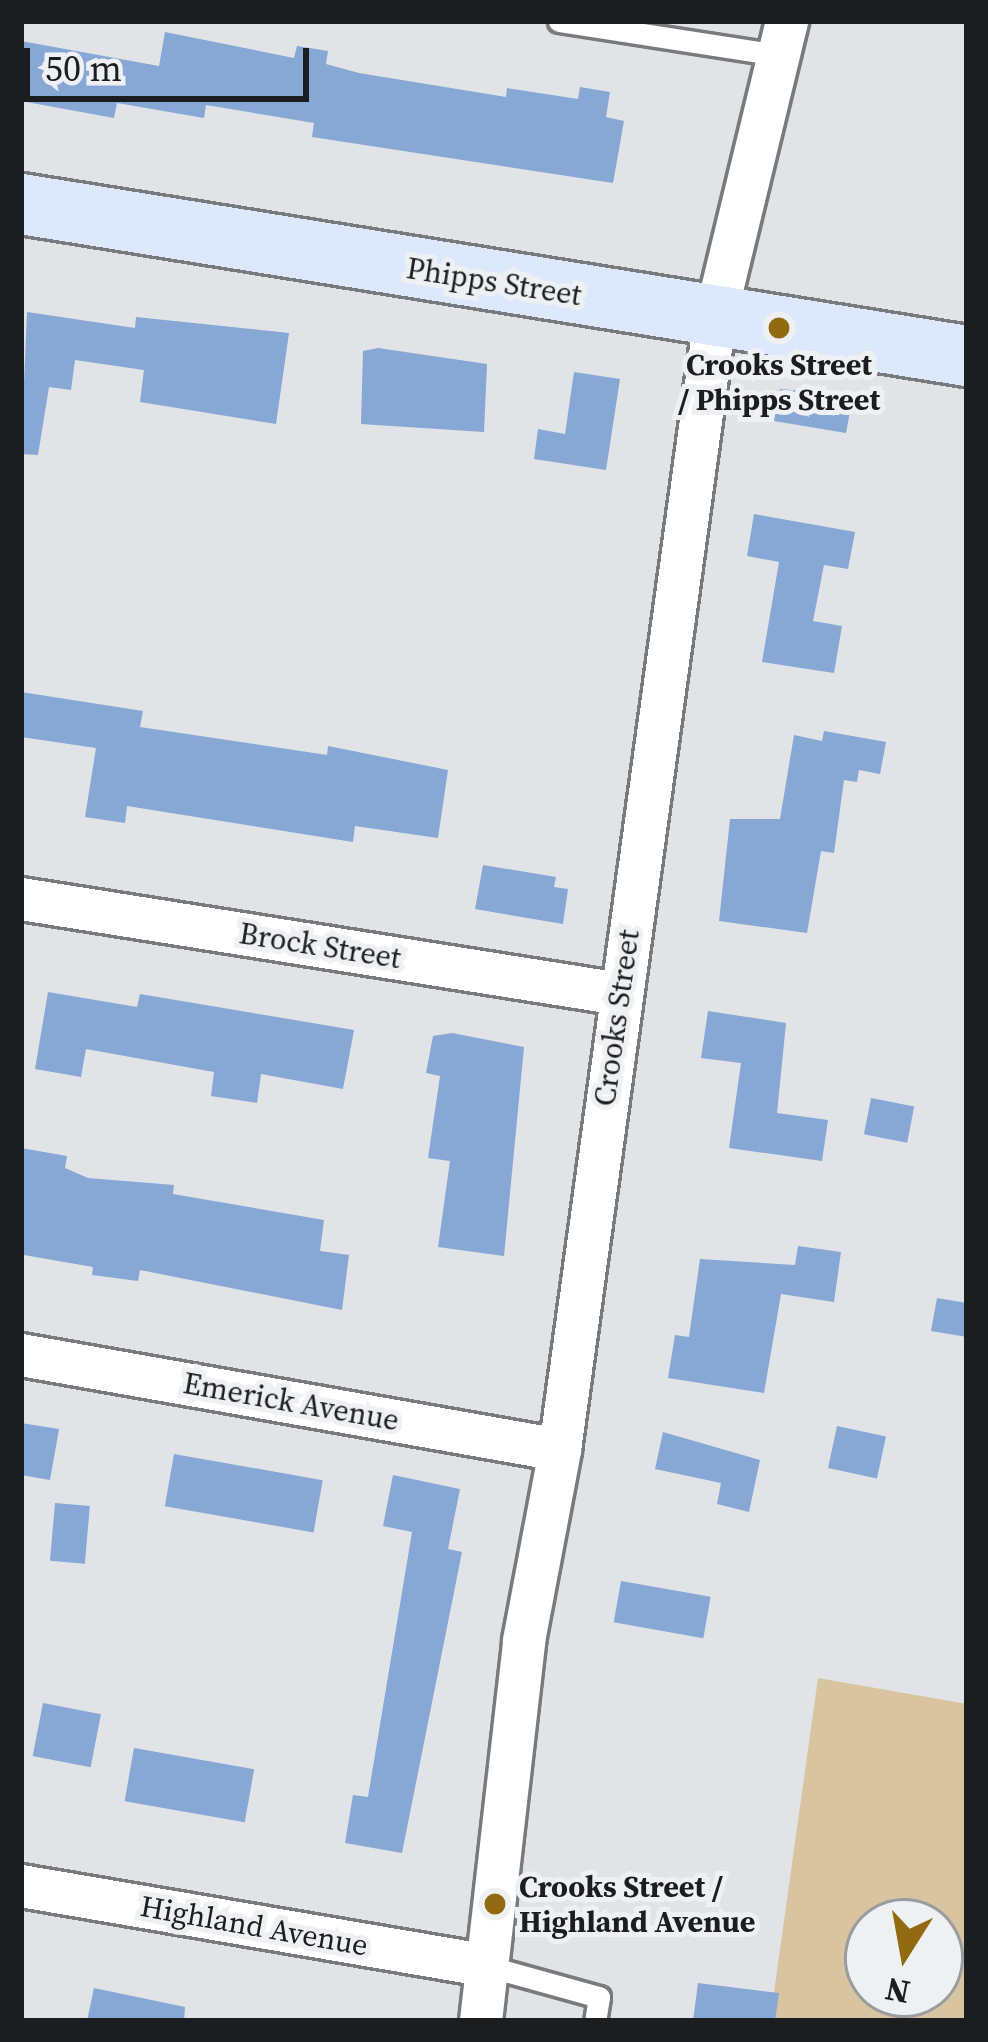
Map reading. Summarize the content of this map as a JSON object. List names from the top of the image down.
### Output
{
  "streets": {
    "main road": ["Phipps Street"],
    "street": [
      "Brock Street",
      "Crooks Street",
      "Emerick Avenue",
      "Highland Avenue"
    ]
  },
  "crossings": [
    ["Phipps Street", "Crooks Street"],
    ["Brock Street", "Crooks Street"],
    ["Crooks Street", "Emerick Avenue"],
    ["Crooks Street", "Highland Avenue"]
  ],
  "places": ["Crooks Street / Phipps Street", "Crooks Street / Highland Avenue"],
  "scale_bar": "50 m",
  "north": "bottom"
}
